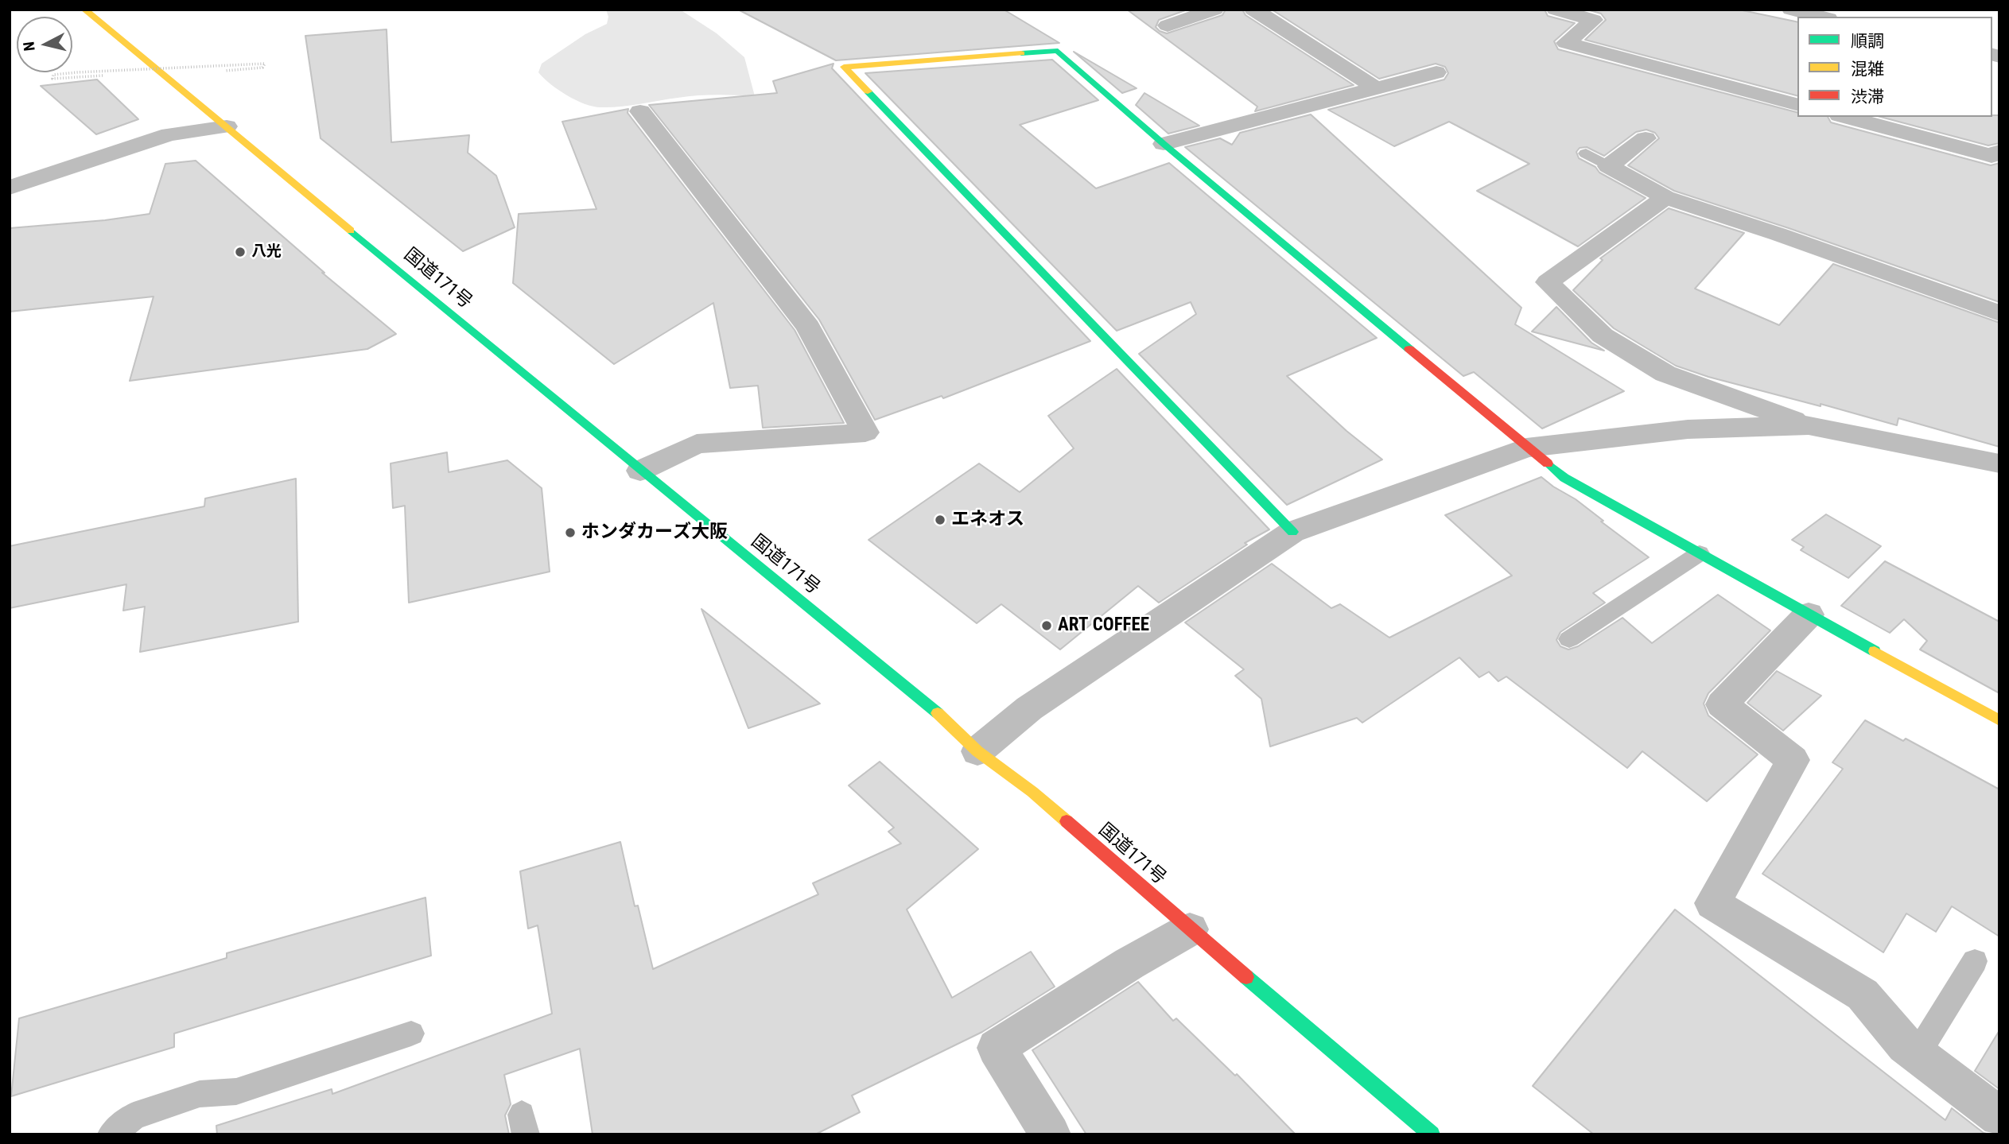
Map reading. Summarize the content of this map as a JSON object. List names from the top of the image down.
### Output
{
  "streets": {
    "main road": ["国道171号"]
  },
  "places": [
    "八光",
    "エネオス",
    "ホンダカーズ大阪",
    "ART COFFEE"
  ],
  "legend": ["順調", "混雑", "渋滞"],
  "north": "left"
}
